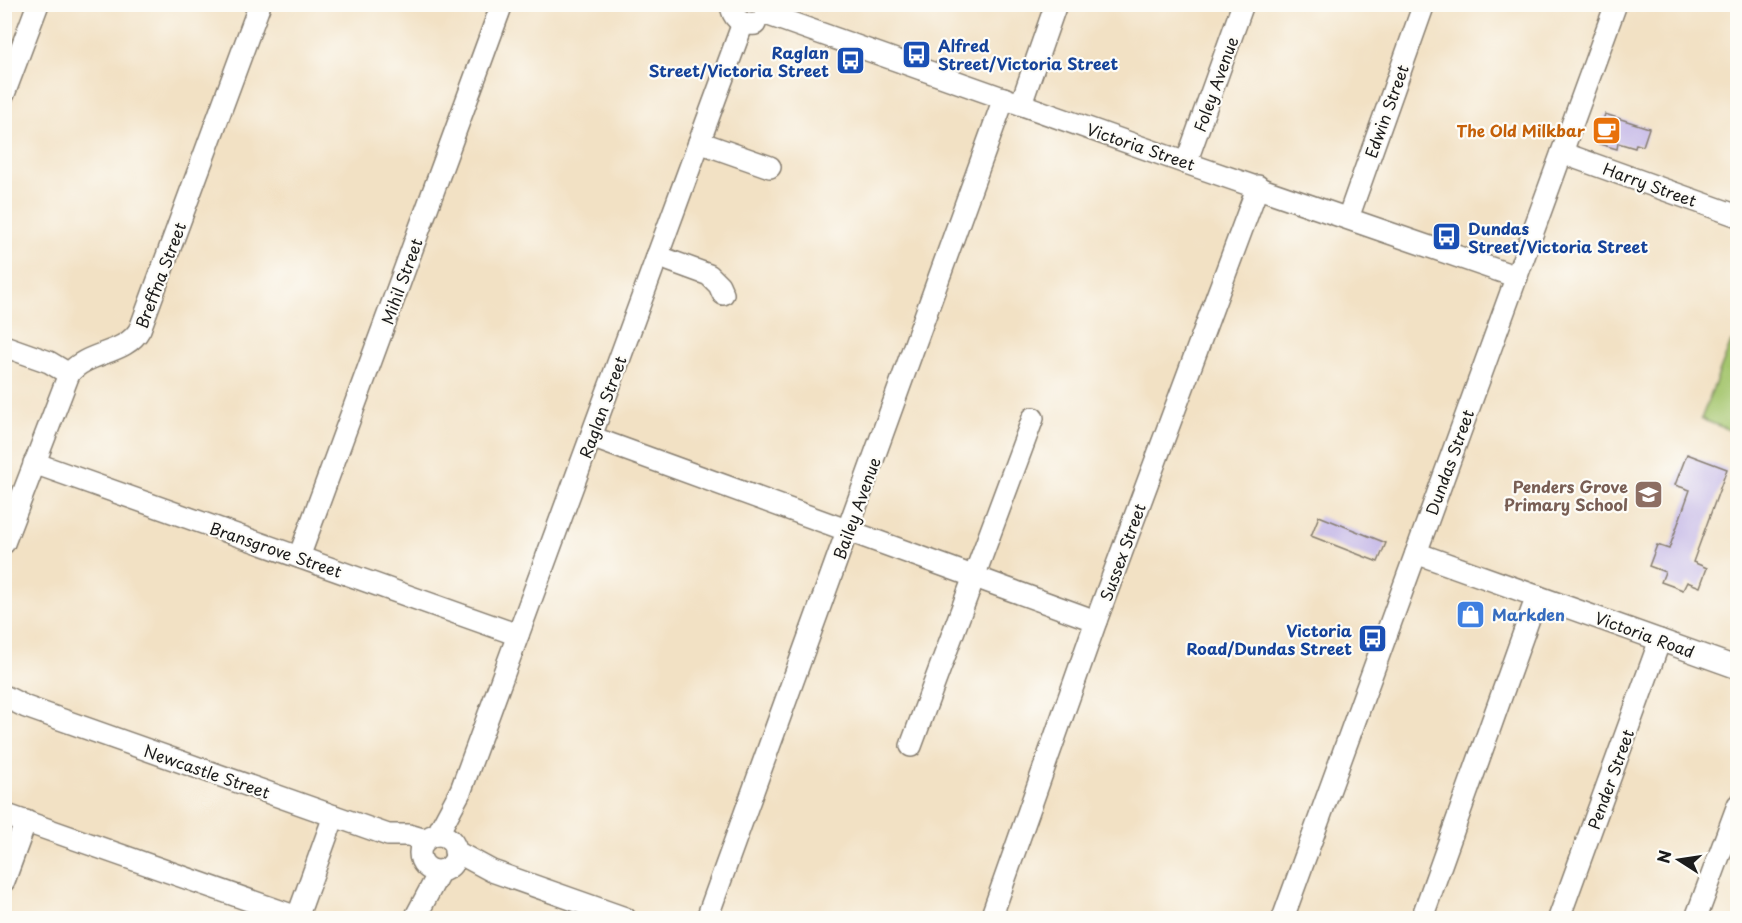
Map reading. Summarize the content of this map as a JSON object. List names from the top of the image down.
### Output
{
  "streets": {
    "street": [
      "Foley Avenue",
      "Edwin Street",
      "Victoria Street",
      "Harry Street",
      "Breffna Street",
      "Mihil Street",
      "Raglan Street",
      "Dundas Street",
      "Bailey Avenue",
      "Bransgrove Street",
      "Sussex Street",
      "Victoria Road",
      "Newcastle Street",
      "Pender Street"
    ]
  },
  "crossings": [
    ["Foley Avenue", "Victoria Street"],
    ["Edwin Street", "Victoria Street"],
    ["Victoria Street", "Dundas Street"],
    ["Victoria Street", "Bailey Avenue"],
    ["Victoria Street", "Sussex Street"],
    ["Harry Street", "Dundas Street"],
    ["Mihil Street", "Bransgrove Street"],
    ["Raglan Street", "Bransgrove Street"],
    ["Raglan Street", "Newcastle Street"],
    ["Dundas Street", "Victoria Road"],
    ["Victoria Road", "Pender Street"]
  ],
  "places": {
    "bus stop": [
      "Alfred Street/Victoria Street",
      "Raglan Street/Victoria Street",
      "Dundas Street/Victoria Street",
      "Victoria Road/Dundas Street"
    ],
    "cafe": ["The Old Milkbar"],
    "school or university": ["Penders Grove Primary School"],
    "shop": ["Markden"]
  },
  "north": "left"
}
